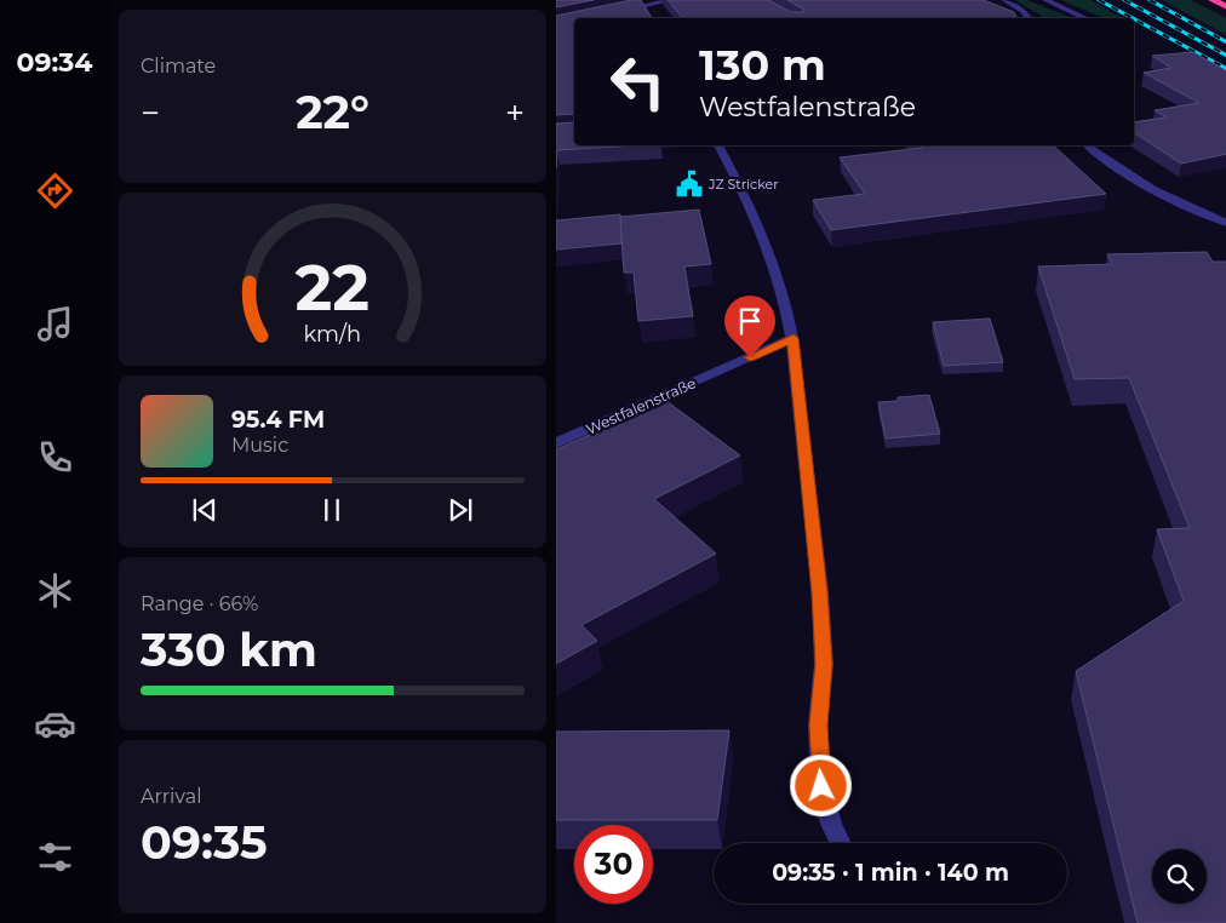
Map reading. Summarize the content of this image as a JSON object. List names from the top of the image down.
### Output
{
  "streets": {
    "street": ["Westfalenstraße"]
  },
  "places": {
    "public building": ["JZ Stricker"]
  },
  "page": {
    "tabs": "09:34",
    "tile": [
      "Climate",
      ["Range · 66%", "330 km"],
      ["Arrival", "09:35"]
    ],
    "turn": ["130 m", "Westfalenstraße"],
    "heat": ["−", "22°", "+"],
    "song": ["95.4 FM", "Music"],
    "limit": "30",
    "trip": "09:35 · 1 min · 140 m",
    "gauge": ["22", "km/h"]
  }
}
